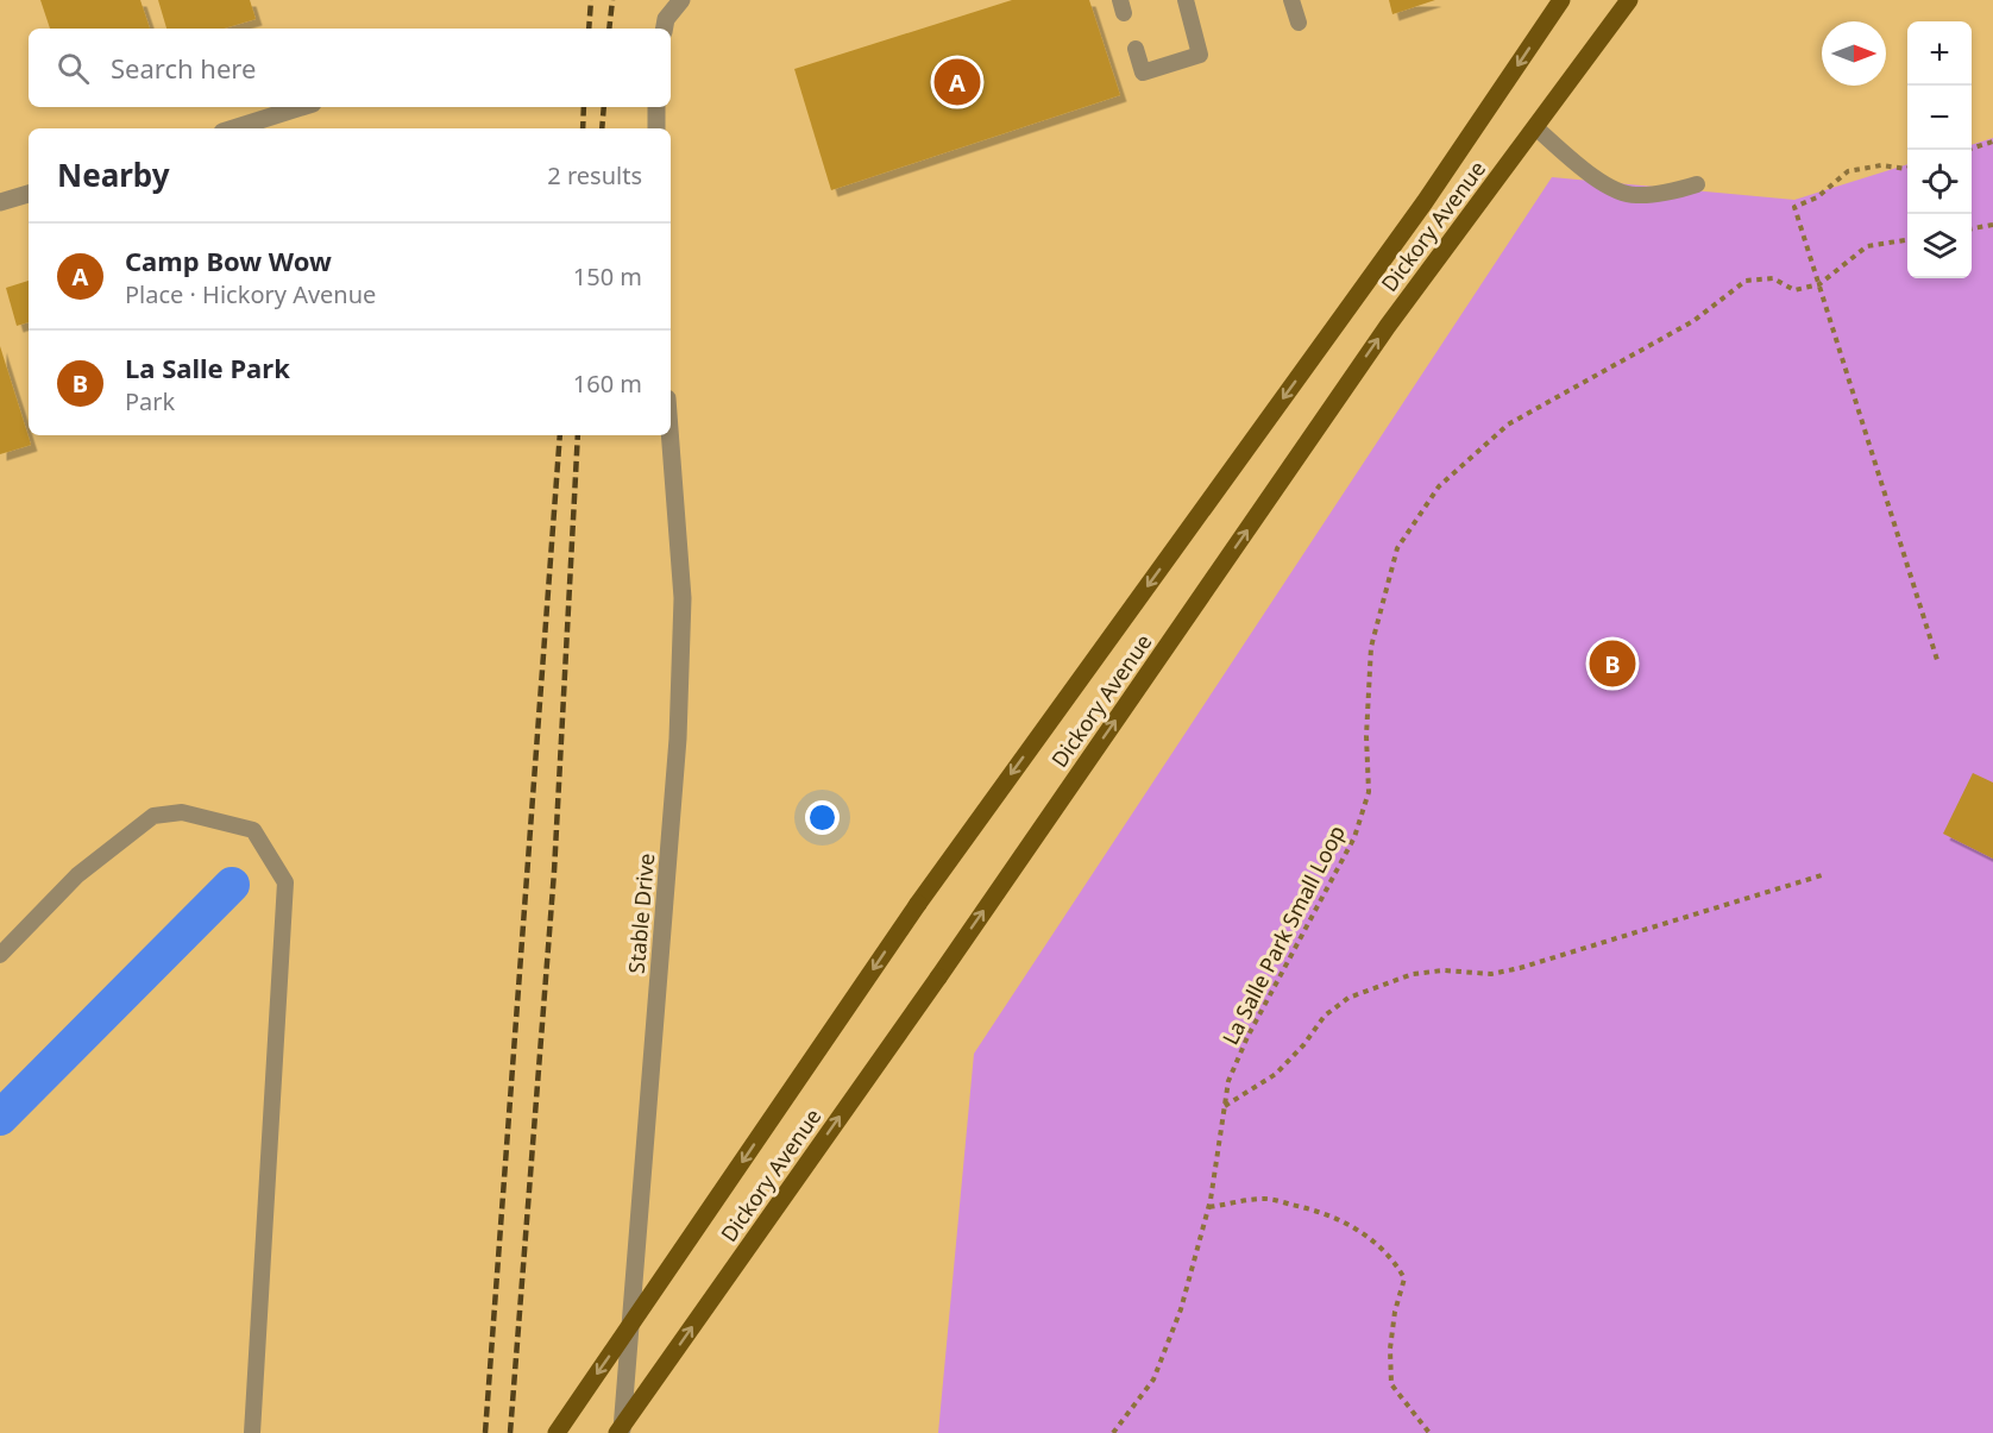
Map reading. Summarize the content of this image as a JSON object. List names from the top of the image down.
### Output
{
  "streets": {
    "main road": ["Dickory Avenue"],
    "street": ["Stable Drive"],
    "path": ["La Salle Park Small Loop"]
  },
  "crossings": [
    ["Dickory Avenue", "Stable Drive"]
  ],
  "north": "right",
  "page": {
    "map_buttons": ["+", "−"],
    "search": "Search here",
    "pins": ["A", "B"],
    "heading": ["Nearby", "2 results"],
    "list": [
      {
        "mark": "A",
        "name": "Camp Bow Wow",
        "note": "Place · Hickory Avenue",
        "value": "150 m"
      },
      {
        "mark": "B",
        "name": "La Salle Park",
        "note": "Park",
        "value": "160 m"
      }
    ]
  }
}
